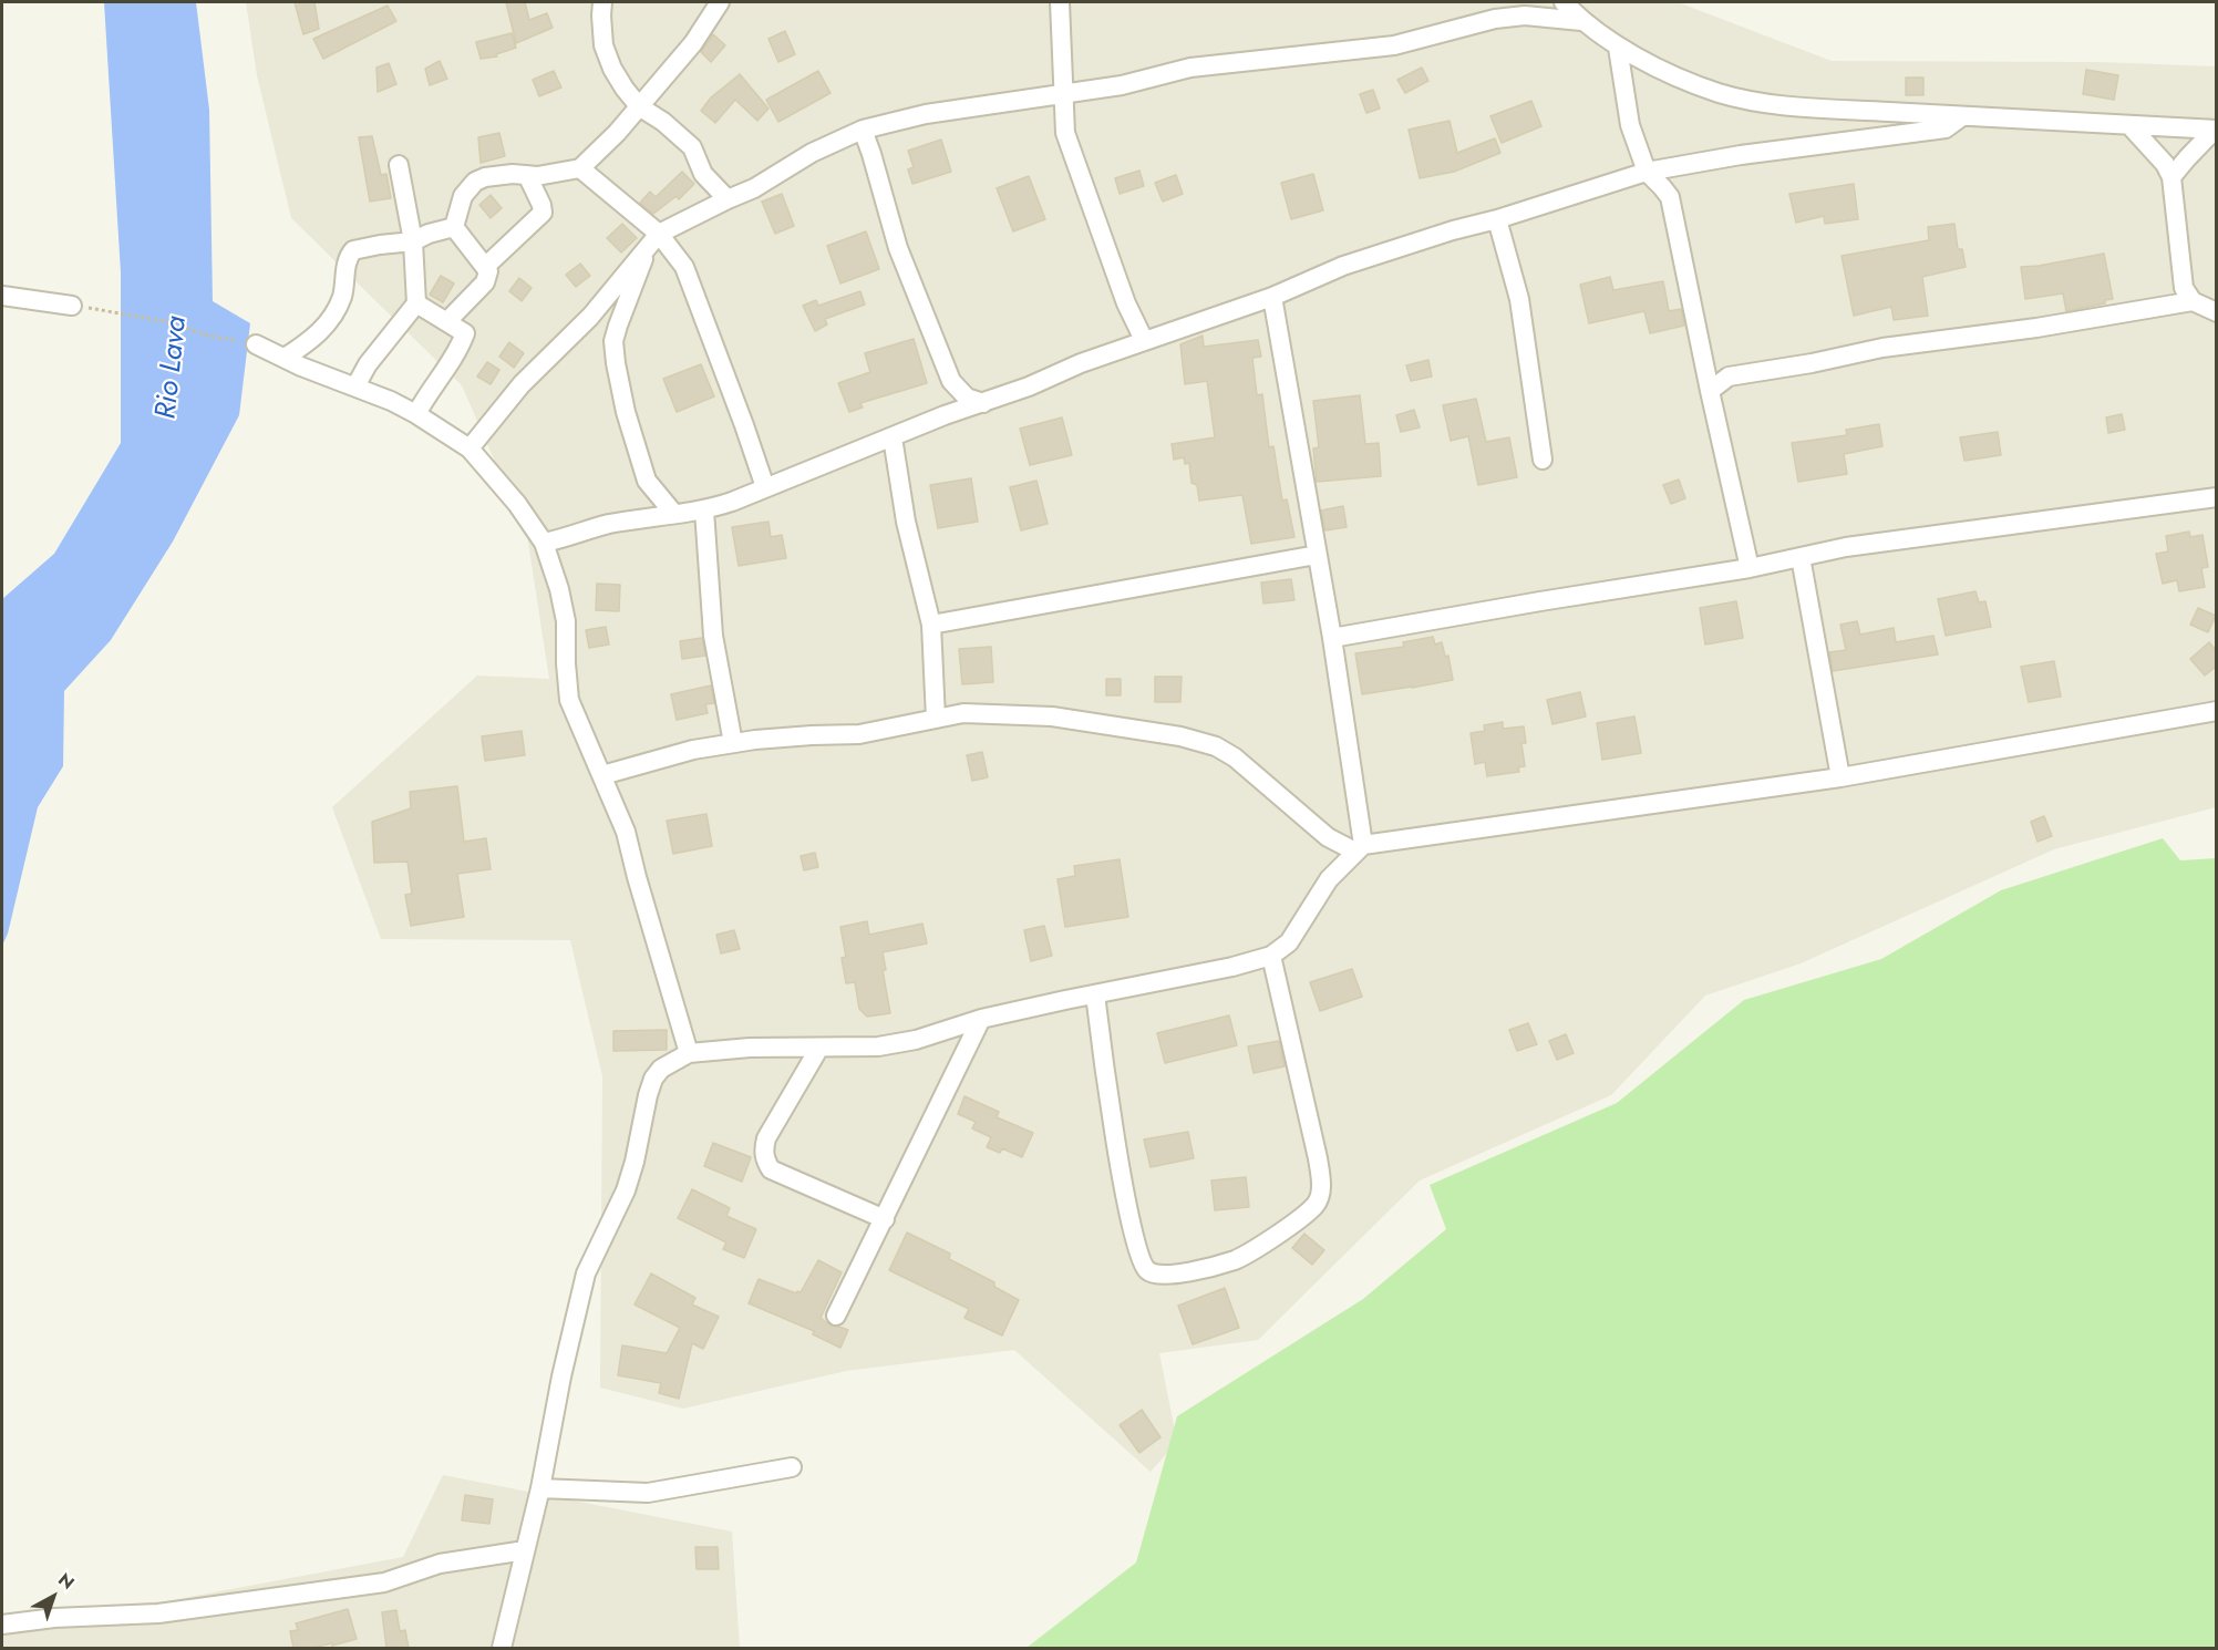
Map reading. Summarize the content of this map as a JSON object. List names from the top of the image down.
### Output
{
  "water": ["Rio Lava"],
  "north": "top right"
}
